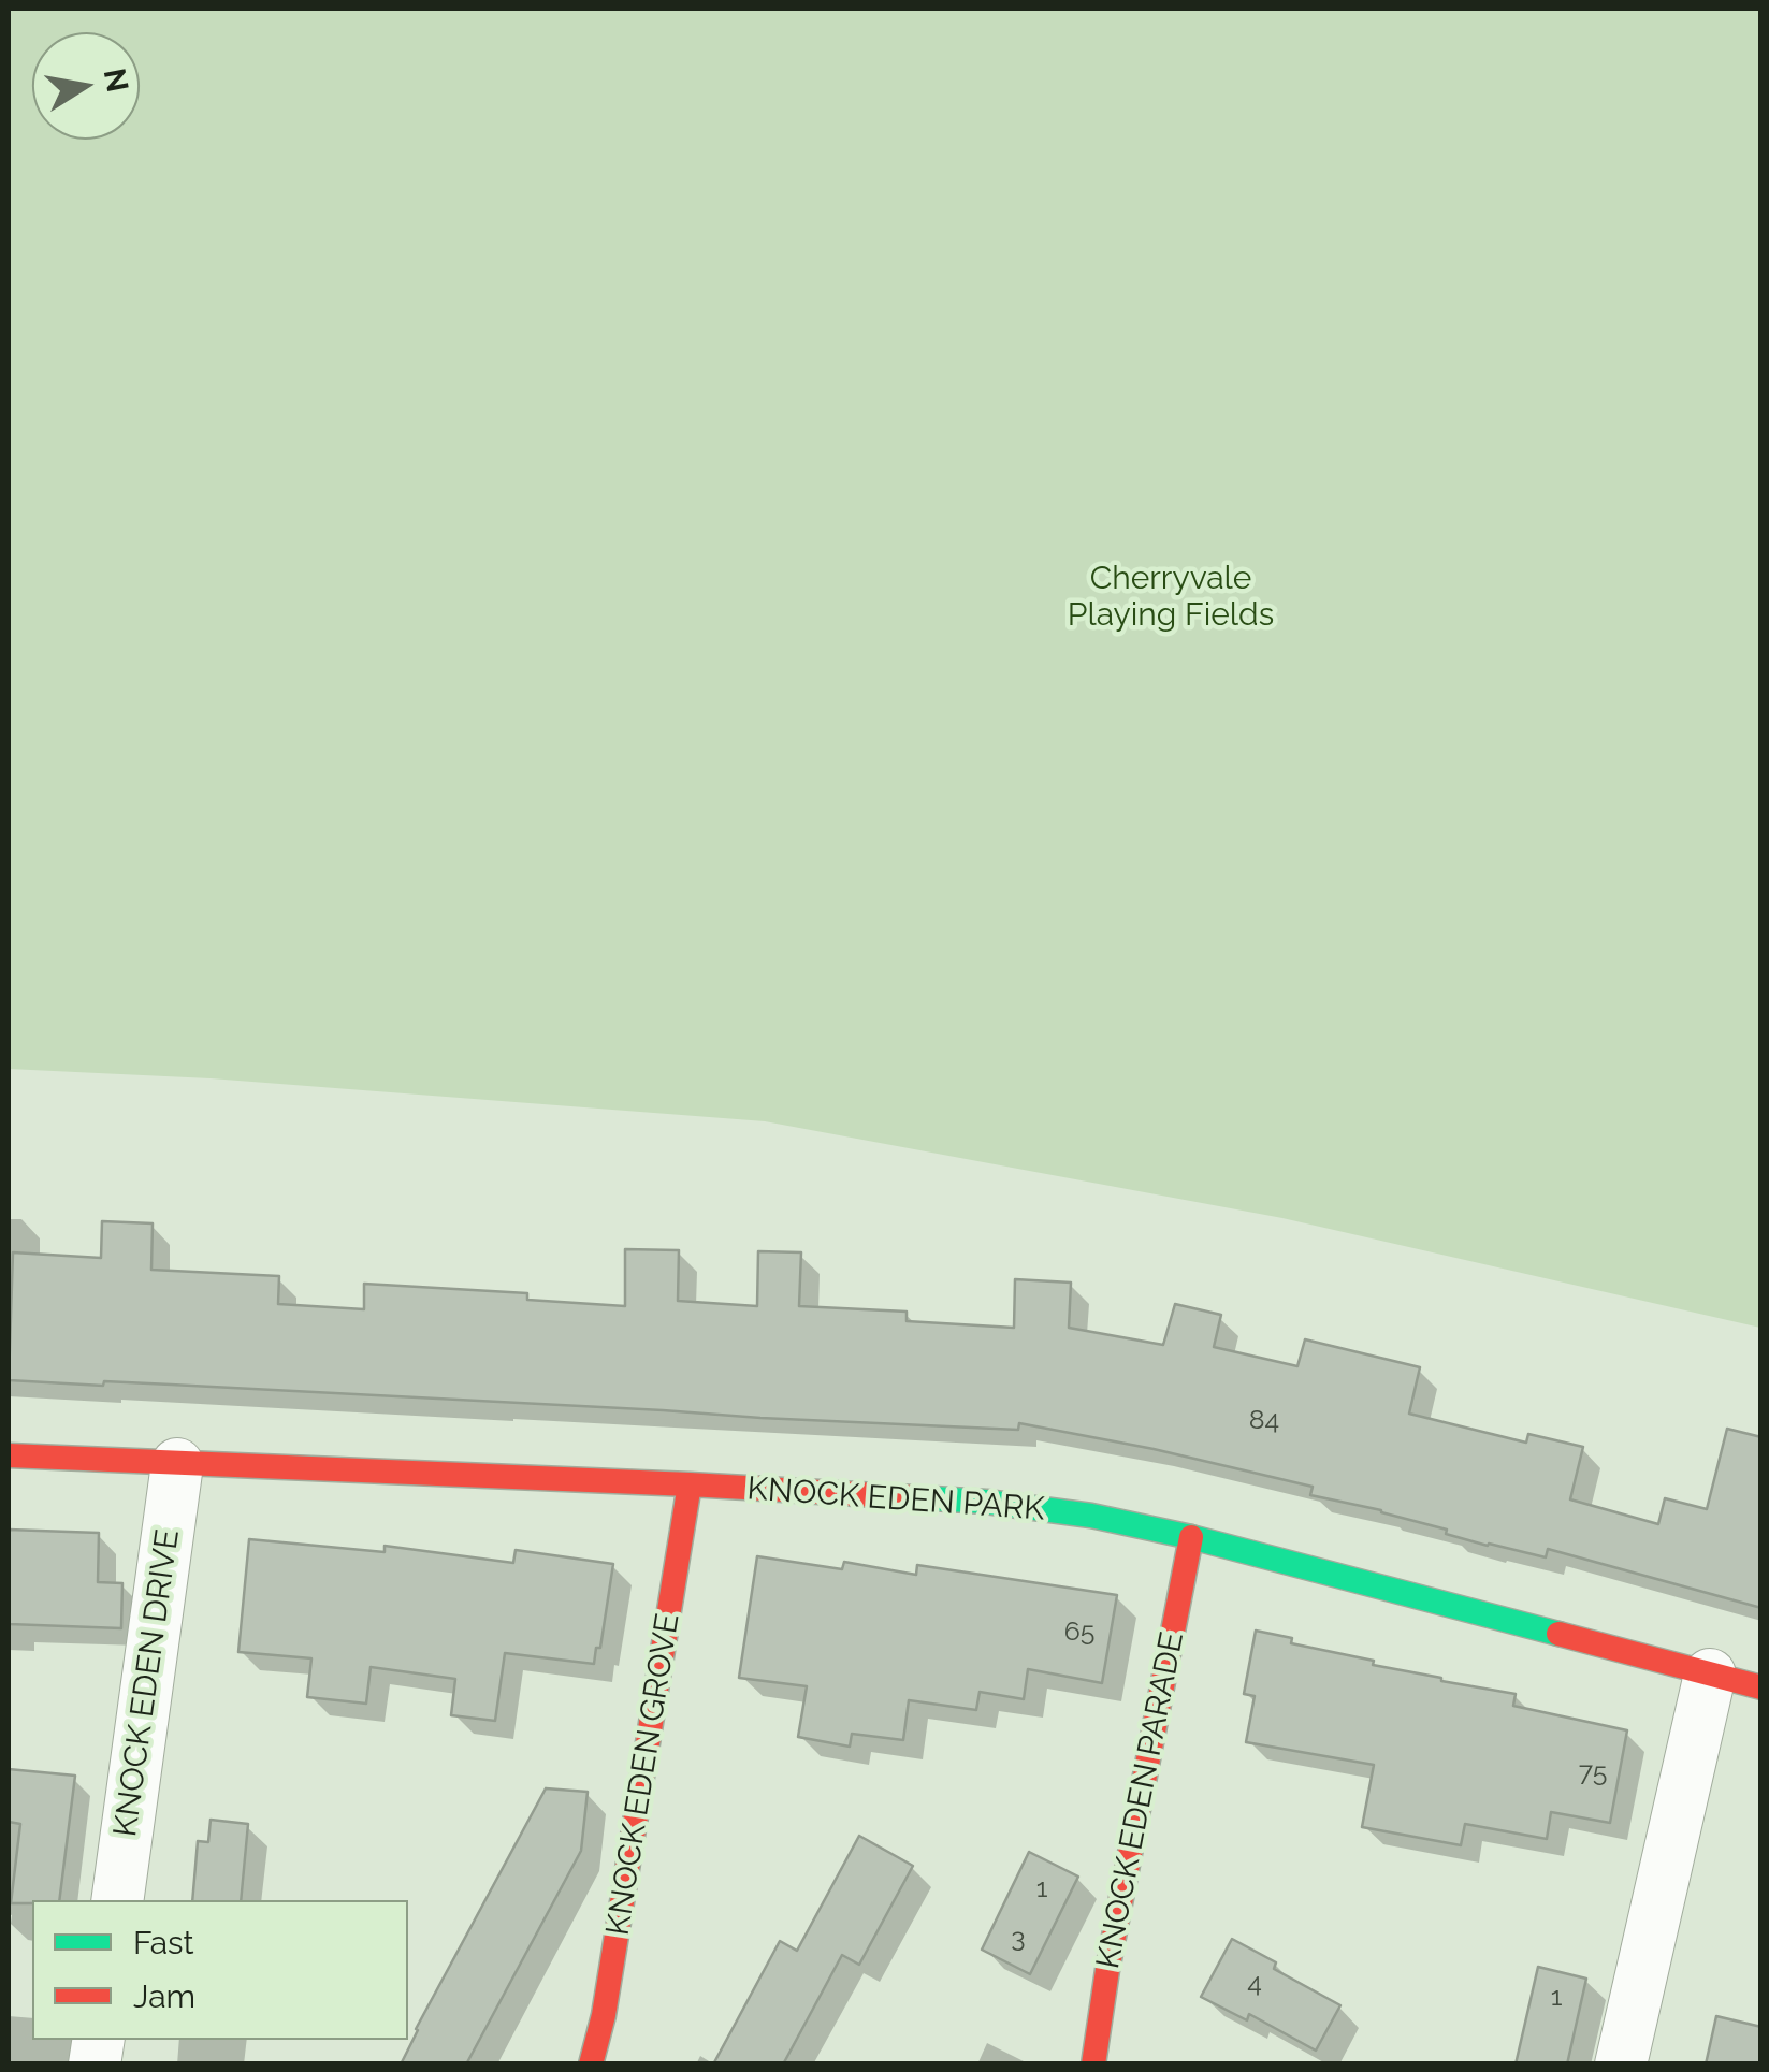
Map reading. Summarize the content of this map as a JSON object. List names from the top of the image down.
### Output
{
  "streets": {
    "street": [
      "KNOCK EDEN PARK",
      "KNOCK EDEN DRIVE",
      "KNOCK EDEN GROVE",
      "KNOCK EDEN PARADE"
    ]
  },
  "crossings": [
    ["KNOCK EDEN PARK", "KNOCK EDEN DRIVE"],
    ["KNOCK EDEN PARK", "KNOCK EDEN GROVE"],
    ["KNOCK EDEN PARK", "KNOCK EDEN PARADE"]
  ],
  "parks": ["Cherryvale Playing Fields"],
  "house_numbers": [
    "84",
    "65",
    "75",
    "1",
    "3",
    "4",
    "1"
  ],
  "legend": ["Fast", "Jam"],
  "north": "right"
}
